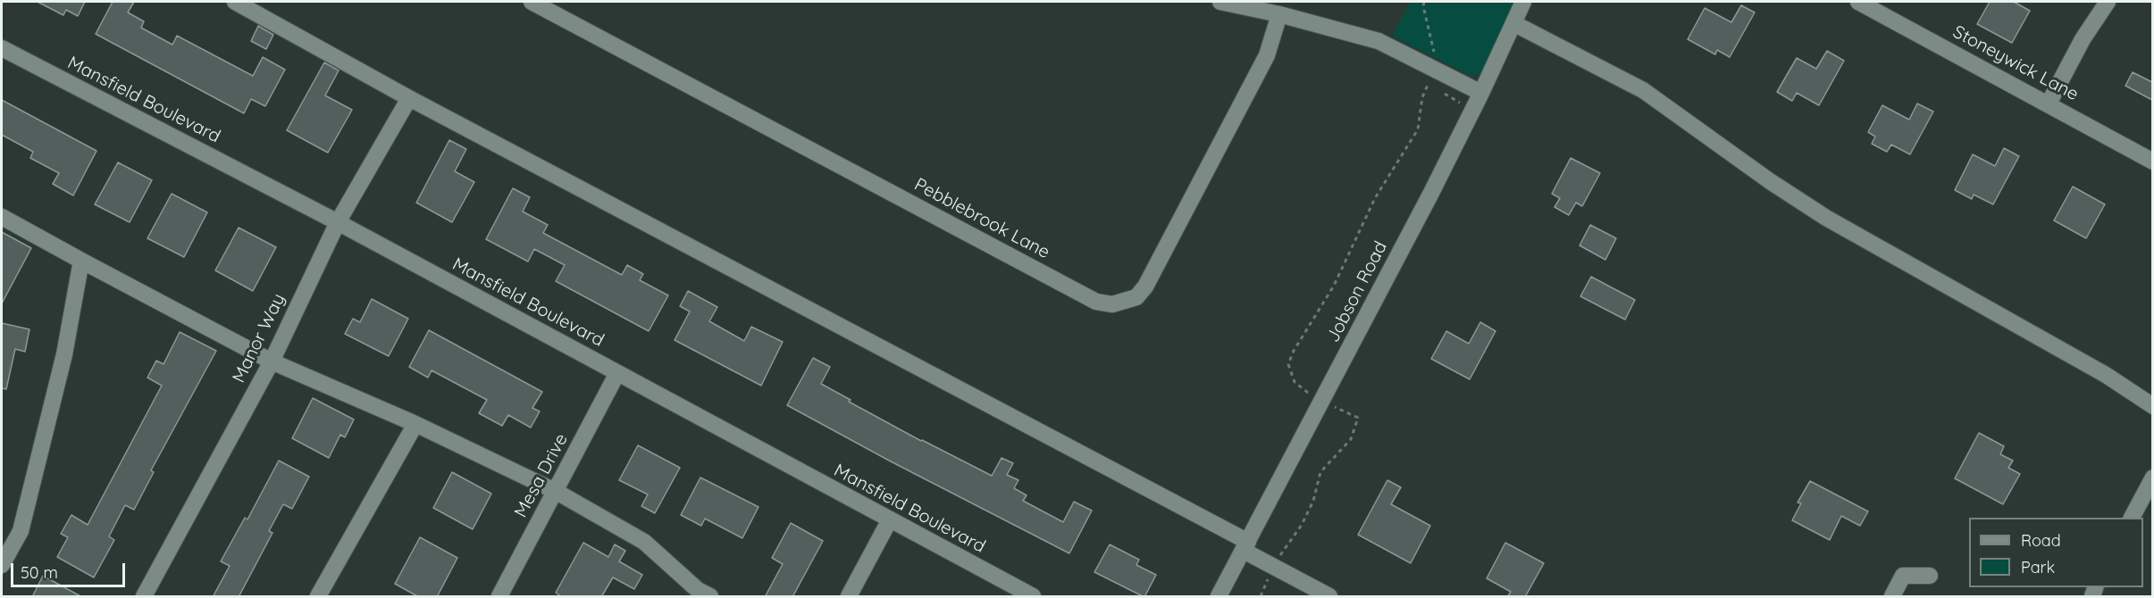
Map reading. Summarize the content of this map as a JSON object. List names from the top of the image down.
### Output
{
  "streets": {
    "street": [
      "Stoneywick Lane",
      "Mansfield Boulevard",
      "Pebblebrook Lane",
      "Jobson Road",
      "Manor Way",
      "Mesa Drive"
    ]
  },
  "crossings": [
    ["Mansfield Boulevard", "Manor Way"],
    ["Mansfield Boulevard", "Mesa Drive"]
  ],
  "legend": ["Road", "Park"],
  "scale_bar": "50 m"
}
